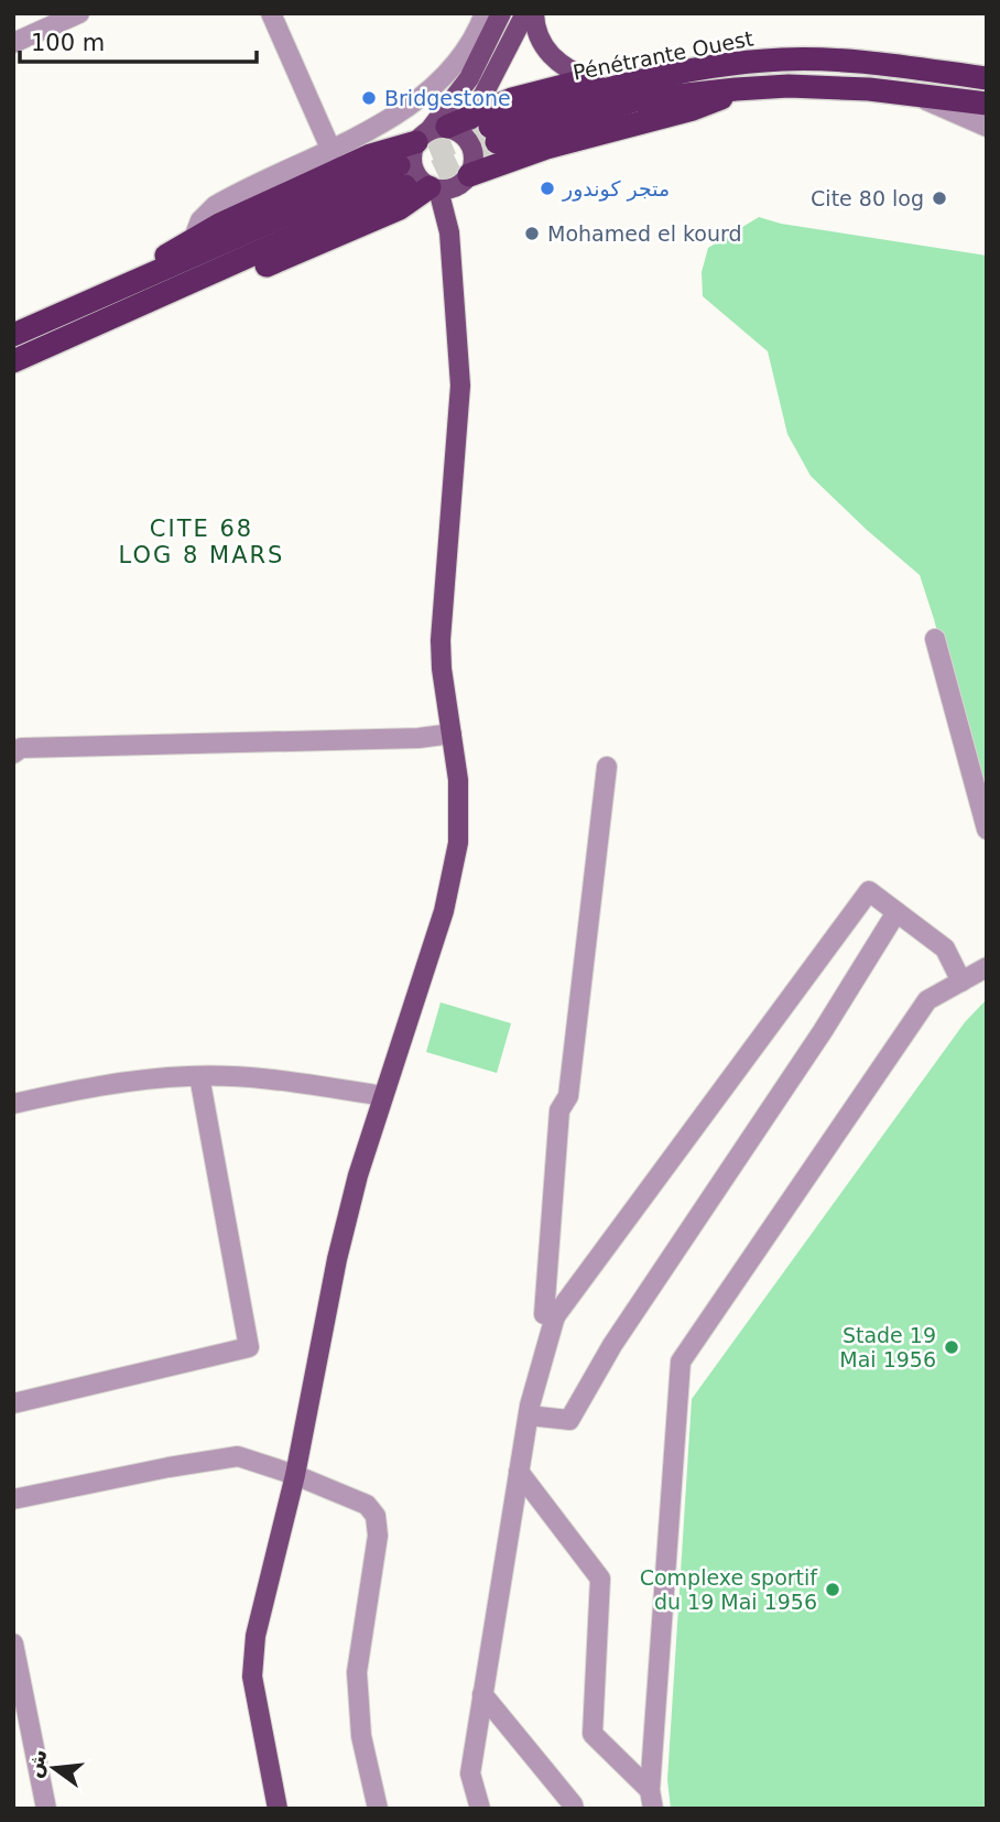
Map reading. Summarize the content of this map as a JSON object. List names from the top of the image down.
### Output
{
  "streets": {
    "highway": ["Pénétrante Ouest"]
  },
  "districts": ["CITE 68 LOG 8 MARS"],
  "places": [
    "Bridgestone",
    "متجر كوندور",
    "Cite 80 log",
    "Mohamed el kourd",
    "Stade 19 Mai 1956",
    "Complexe sportif du 19 Mai 1956"
  ],
  "scale_bar": "100 m",
  "north": "left"
}
